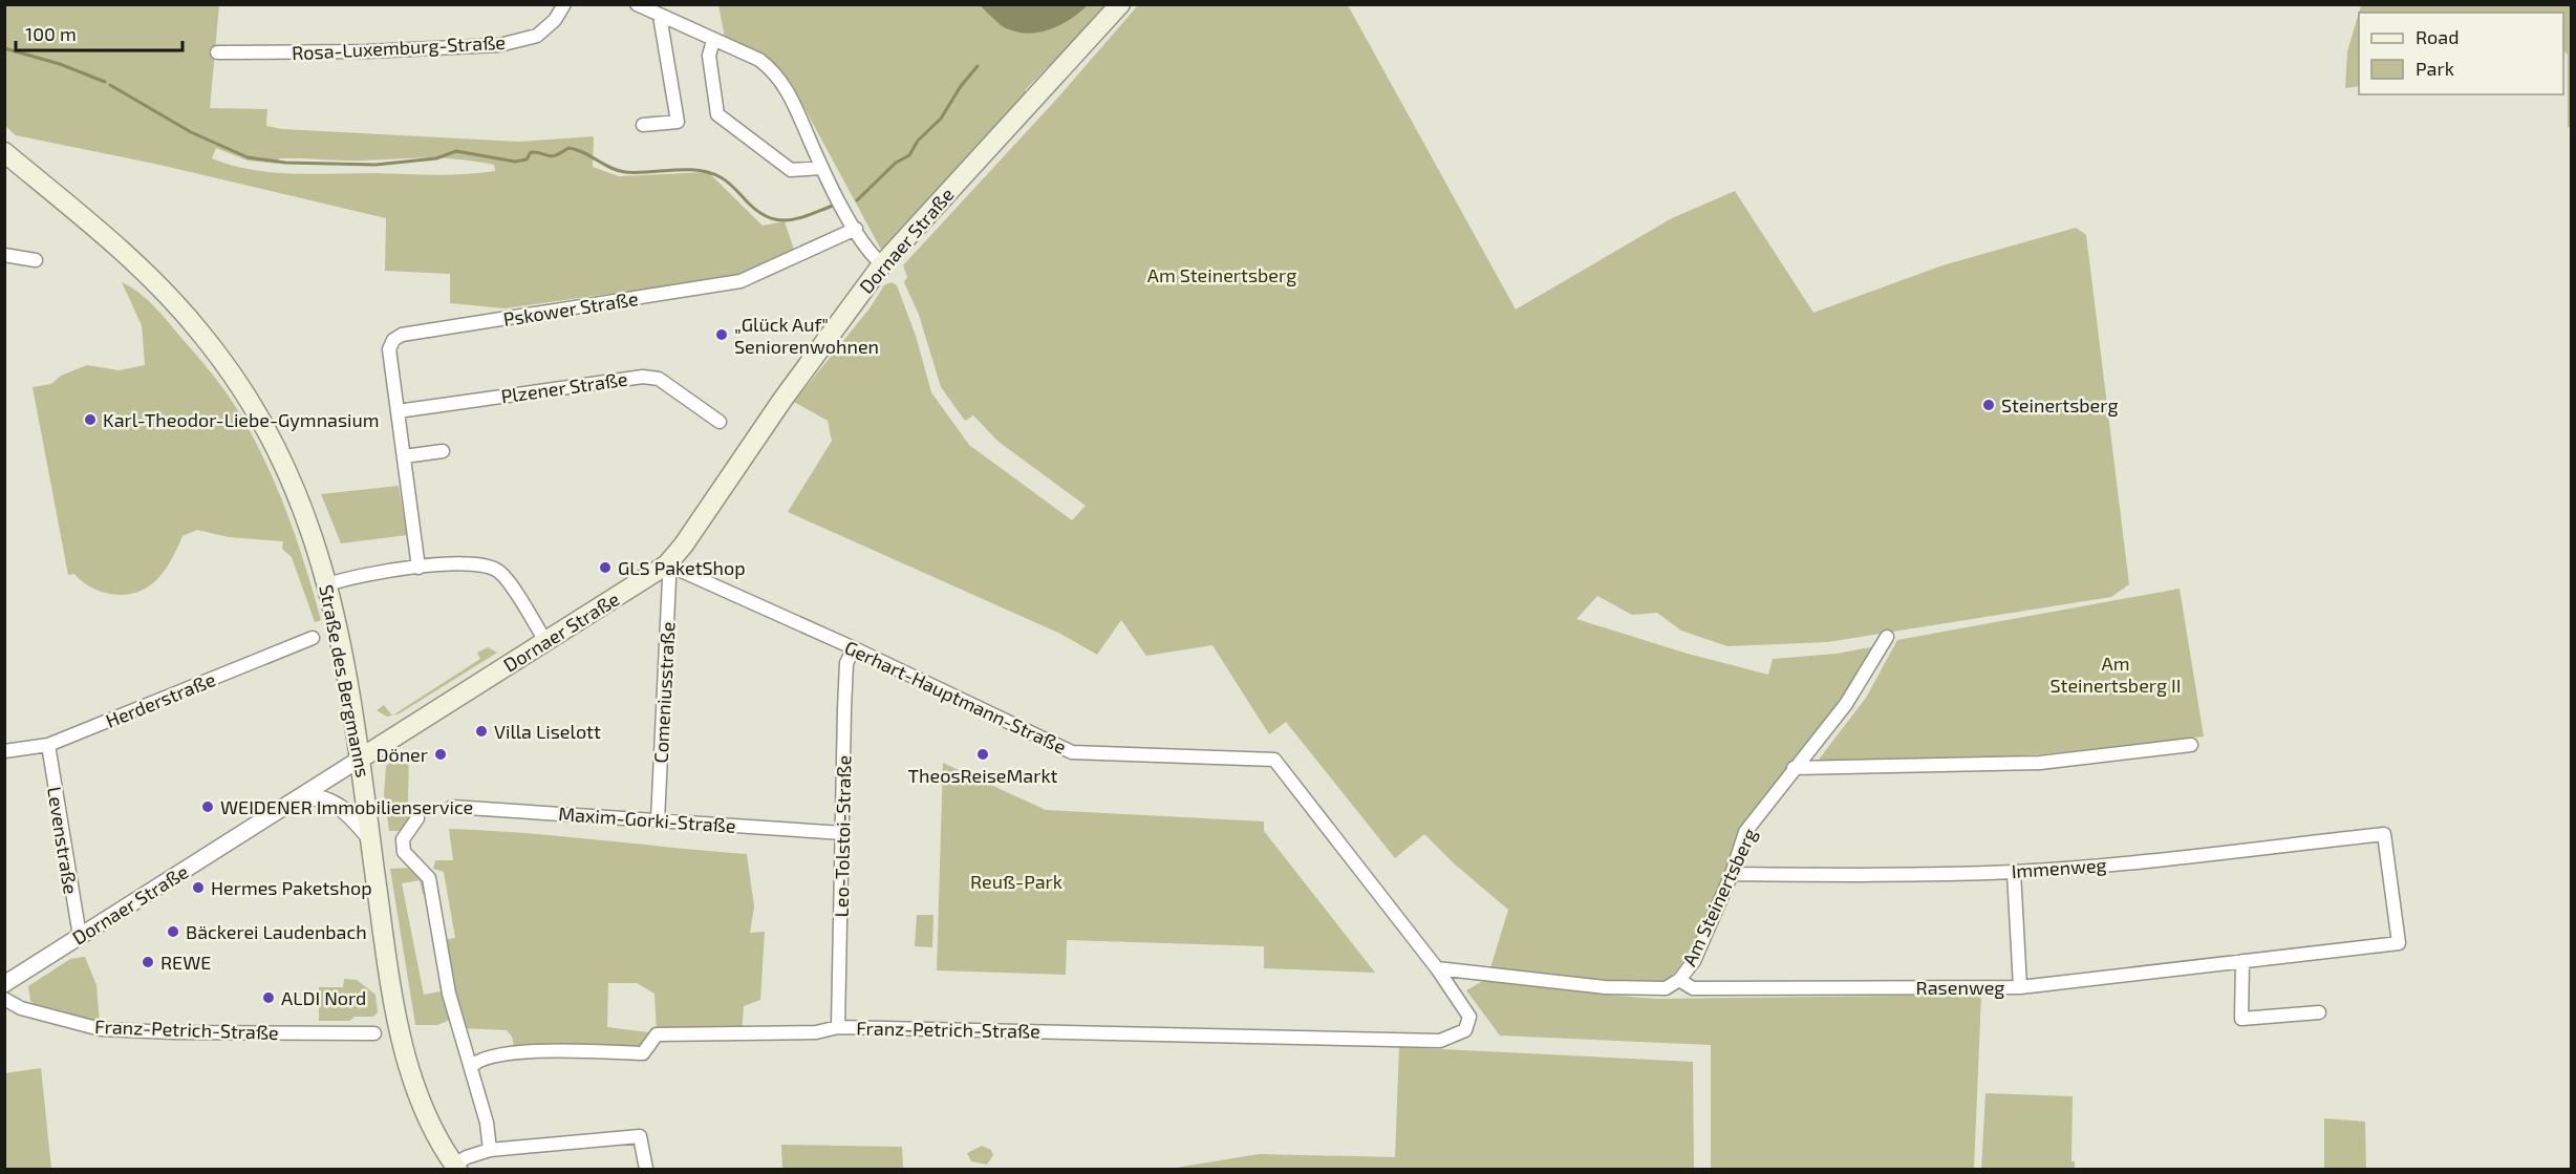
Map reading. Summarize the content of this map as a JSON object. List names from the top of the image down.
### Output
{
  "streets": {
    "main road": ["Dornaer Straße", "Straße des Bergmanns"],
    "street": [
      "Rosa-Luxemburg-Straße",
      "Pskower Straße",
      "Plzener Straße",
      "Comeniusstraße",
      "Gerhart-Hauptmann-Straße",
      "Herderstraße",
      "Maxim-Gorki-Straße",
      "Leo-Tolstoi-Straße",
      "Levenstraße",
      "Immenweg",
      "Am Steinertsberg",
      "Rasenweg",
      "Franz-Petrich-Straße"
    ]
  },
  "crossings": [
    ["Dornaer Straße", "Straße des Bergmanns"],
    ["Dornaer Straße", "Comeniusstraße"],
    ["Dornaer Straße", "Gerhart-Hauptmann-Straße"],
    ["Dornaer Straße", "Levenstraße"],
    ["Pskower Straße", "Plzener Straße"],
    ["Comeniusstraße", "Gerhart-Hauptmann-Straße"],
    ["Comeniusstraße", "Maxim-Gorki-Straße"],
    ["Gerhart-Hauptmann-Straße", "Leo-Tolstoi-Straße"],
    ["Gerhart-Hauptmann-Straße", "Am Steinertsberg"],
    ["Gerhart-Hauptmann-Straße", "Franz-Petrich-Straße"],
    ["Herderstraße", "Levenstraße"],
    ["Maxim-Gorki-Straße", "Leo-Tolstoi-Straße"],
    ["Leo-Tolstoi-Straße", "Franz-Petrich-Straße"],
    ["Immenweg", "Am Steinertsberg"],
    ["Immenweg", "Rasenweg"],
    ["Am Steinertsberg", "Rasenweg"]
  ],
  "parks": ["Am Steinertsberg", "Am Steinertsberg II", "Reuß-Park"],
  "places": [
    "„Glück Auf\" Seniorenwohnen",
    "Steinertsberg",
    "Karl-Theodor-Liebe-Gymnasium",
    "GLS PaketShop",
    "Villa Liselott",
    "Döner",
    "TheosReiseMarkt",
    "WEIDENER Immobilienservice",
    "Hermes Paketshop",
    "Bäckerei Laudenbach",
    "REWE",
    "ALDI Nord"
  ],
  "legend": ["Road", "Park"],
  "scale_bar": "100 m"
}
